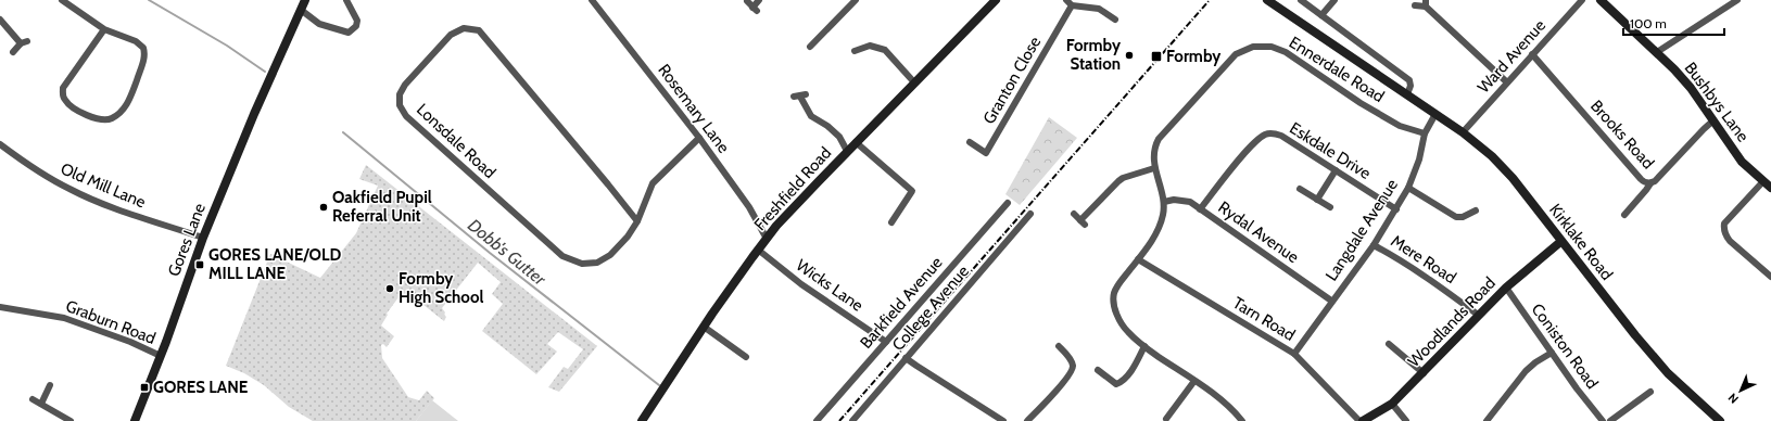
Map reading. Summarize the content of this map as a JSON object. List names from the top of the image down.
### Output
{
  "streets": {
    "street": [
      "Ward Avenue",
      "Ennerdale Road",
      "Granton Close",
      "Bushbys Lane",
      "Rosemary Lane",
      "Brooks Road",
      "Lonsdale Road",
      "Eskdale Drive",
      "Old Mill Lane",
      "Freshfield Road",
      "Langdale Avenue",
      "Rydal Avenue",
      "Gores Lane",
      "Kirklake Road",
      "Mere Road",
      "Wicks Lane",
      "Barkfield Avenue",
      "College Avenue",
      "Tarn Road",
      "Graburn Road",
      "Woodlands Road",
      "Coniston Road"
    ]
  },
  "crossings": [
    ["Ward Avenue", "Brooks Road"],
    ["Ward Avenue", "Kirklake Road"],
    ["Ennerdale Road", "Langdale Avenue"],
    ["Ennerdale Road", "Rydal Avenue"],
    ["Ennerdale Road", "Tarn Road"],
    ["Bushbys Lane", "Brooks Road"],
    ["Rosemary Lane", "Lonsdale Road"],
    ["Rosemary Lane", "Freshfield Road"],
    ["Eskdale Drive", "Langdale Avenue"],
    ["Eskdale Drive", "Rydal Avenue"],
    ["Old Mill Lane", "Gores Lane"],
    ["Freshfield Road", "Wicks Lane"],
    ["Langdale Avenue", "Rydal Avenue"],
    ["Langdale Avenue", "Kirklake Road"],
    ["Langdale Avenue", "Mere Road"],
    ["Langdale Avenue", "Tarn Road"],
    ["Gores Lane", "Graburn Road"],
    ["Kirklake Road", "Woodlands Road"],
    ["Mere Road", "Woodlands Road"],
    ["Wicks Lane", "Barkfield Avenue"],
    ["Woodlands Road", "Coniston Road"]
  ],
  "water": ["Dobb's Gutter"],
  "places": {
    "other": ["Formby Station", "Oakfield Pupil Referral Unit", "Formby High School"],
    "transit": ["Formby", "GORES LANE/OLD MILL LANE", "GORES LANE"]
  },
  "scale_bar": "100 m",
  "north": "bottom left"
}
